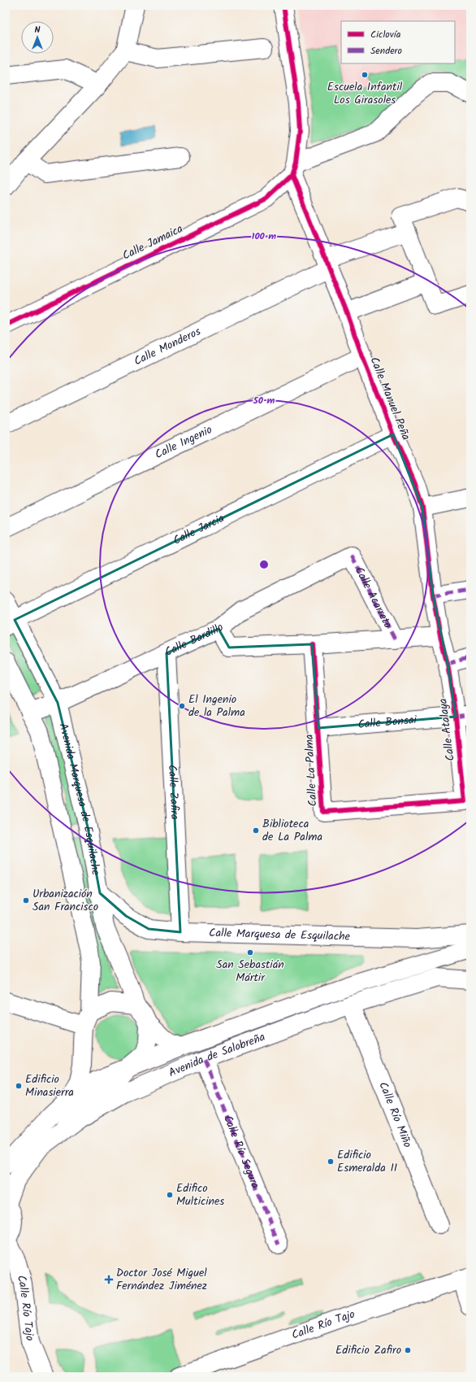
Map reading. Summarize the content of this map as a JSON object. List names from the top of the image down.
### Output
{
  "streets": {
    "street": [
      "Calle Jamaica",
      "Calle Monderos",
      "Calle Manuel Peña",
      "Calle Ingenio",
      "Calle Jarcia",
      "Calle Acarreto",
      "Calle Bardillo",
      "Calle Bonsai",
      "Calle Atalaya",
      "Calle La Palma",
      "Calle Zafira",
      "Avenida Marquesa de Esquilache",
      "Calle Marquesa de Esquilache",
      "Avenida de Salobreña",
      "Calle Río Miño",
      "Calle Río Segura",
      "Calle Río Tajo"
    ]
  },
  "crossings": [
    ["Calle Jamaica", "Calle Manuel Peña"],
    ["Calle Monderos", "Calle Manuel Peña"],
    ["Calle Manuel Peña", "Calle Ingenio"],
    ["Calle Manuel Peña", "Calle Jarcia"],
    ["Calle Manuel Peña", "Calle Atalaya"],
    ["Calle Jarcia", "Avenida Marquesa de Esquilache"],
    ["Calle Acarreto", "Calle Bardillo"],
    ["Calle Bardillo", "Calle Zafira"],
    ["Calle Bardillo", "Avenida Marquesa de Esquilache"],
    ["Calle Bonsai", "Calle Atalaya"],
    ["Calle Bonsai", "Calle La Palma"],
    ["Calle Atalaya", "Calle La Palma"],
    ["Calle Zafira", "Calle Marquesa de Esquilache"],
    ["Avenida Marquesa de Esquilache", "Calle Marquesa de Esquilache"],
    ["Avenida Marquesa de Esquilache", "Avenida de Salobreña"],
    ["Avenida de Salobreña", "Calle Río Miño"],
    ["Avenida de Salobreña", "Calle Río Segura"]
  ],
  "places": {
    "other": [
      "Escuela Infantil Los Girasoles",
      "El Ingenio de la Palma",
      "Biblioteca de La Palma",
      "Urbanización San Francisco",
      "San Sebastián Mártir",
      "Edificio Minasierra",
      "Edificio Esmeralda II",
      "Edifico Multicines",
      "Edificio Zafiro"
    ],
    "health": ["Doctor José Miguel Fernández Jiménez"]
  },
  "legend": ["Ciclovía", "Sendero"],
  "north": "top",
  "rings": ["100 m", "50 m"]
}
